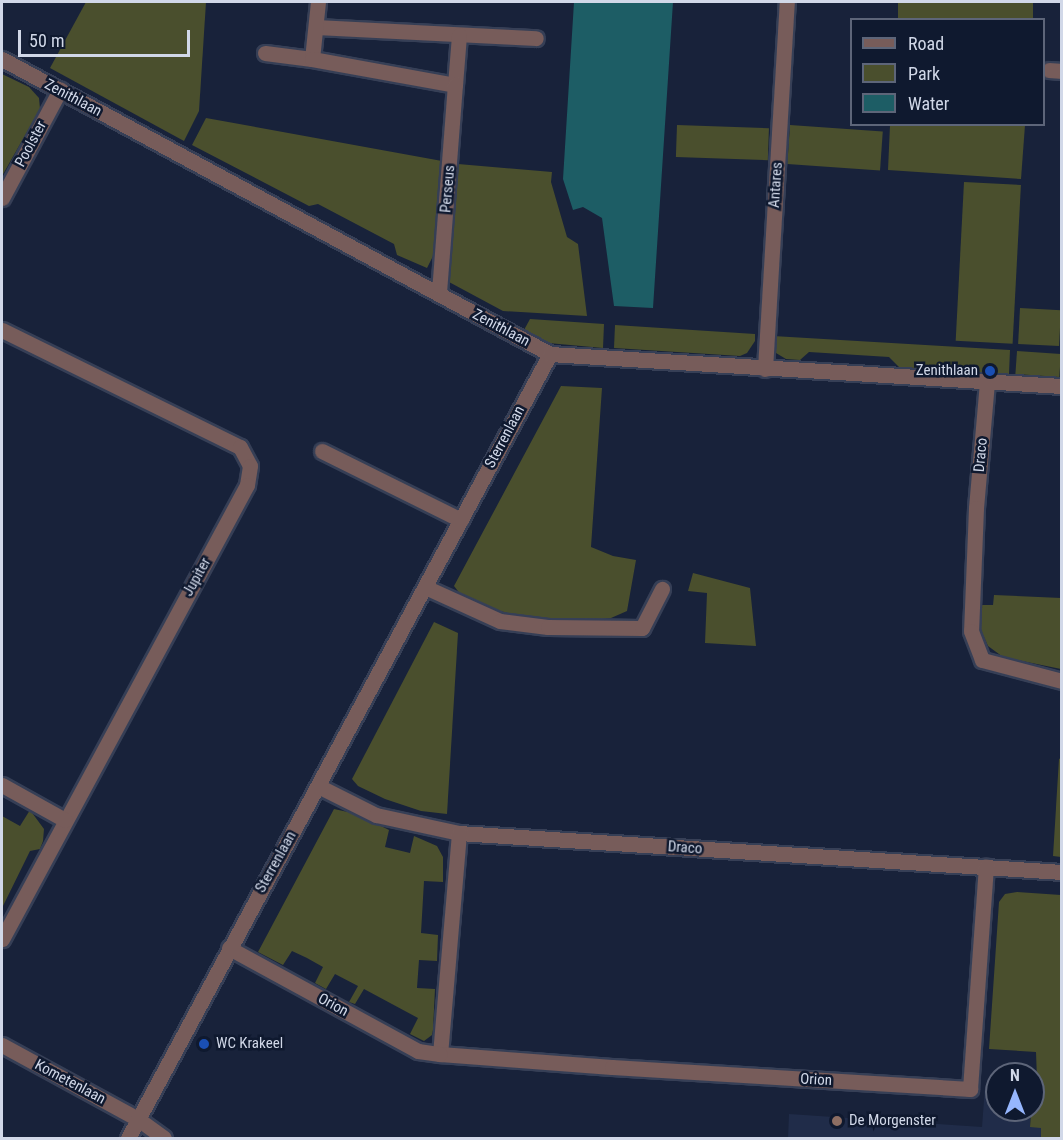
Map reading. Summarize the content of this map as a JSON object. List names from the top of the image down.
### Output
{
  "streets": {
    "street": [
      "Zenithlaan",
      "Poolster",
      "Antares",
      "Perseus",
      "Sterrenlaan",
      "Draco",
      "Jupiter",
      "Orion",
      "Kometenlaan"
    ]
  },
  "crossings": [
    ["Zenithlaan", "Poolster"],
    ["Zenithlaan", "Antares"],
    ["Zenithlaan", "Perseus"],
    ["Zenithlaan", "Sterrenlaan"],
    ["Zenithlaan", "Draco"],
    ["Sterrenlaan", "Draco"],
    ["Sterrenlaan", "Orion"],
    ["Sterrenlaan", "Kometenlaan"],
    ["Draco", "Orion"]
  ],
  "places": ["Zenithlaan", "WC Krakeel", "De Morgenster"],
  "legend": ["Road", "Park", "Water"],
  "scale_bar": "50 m",
  "north": "top"
}
